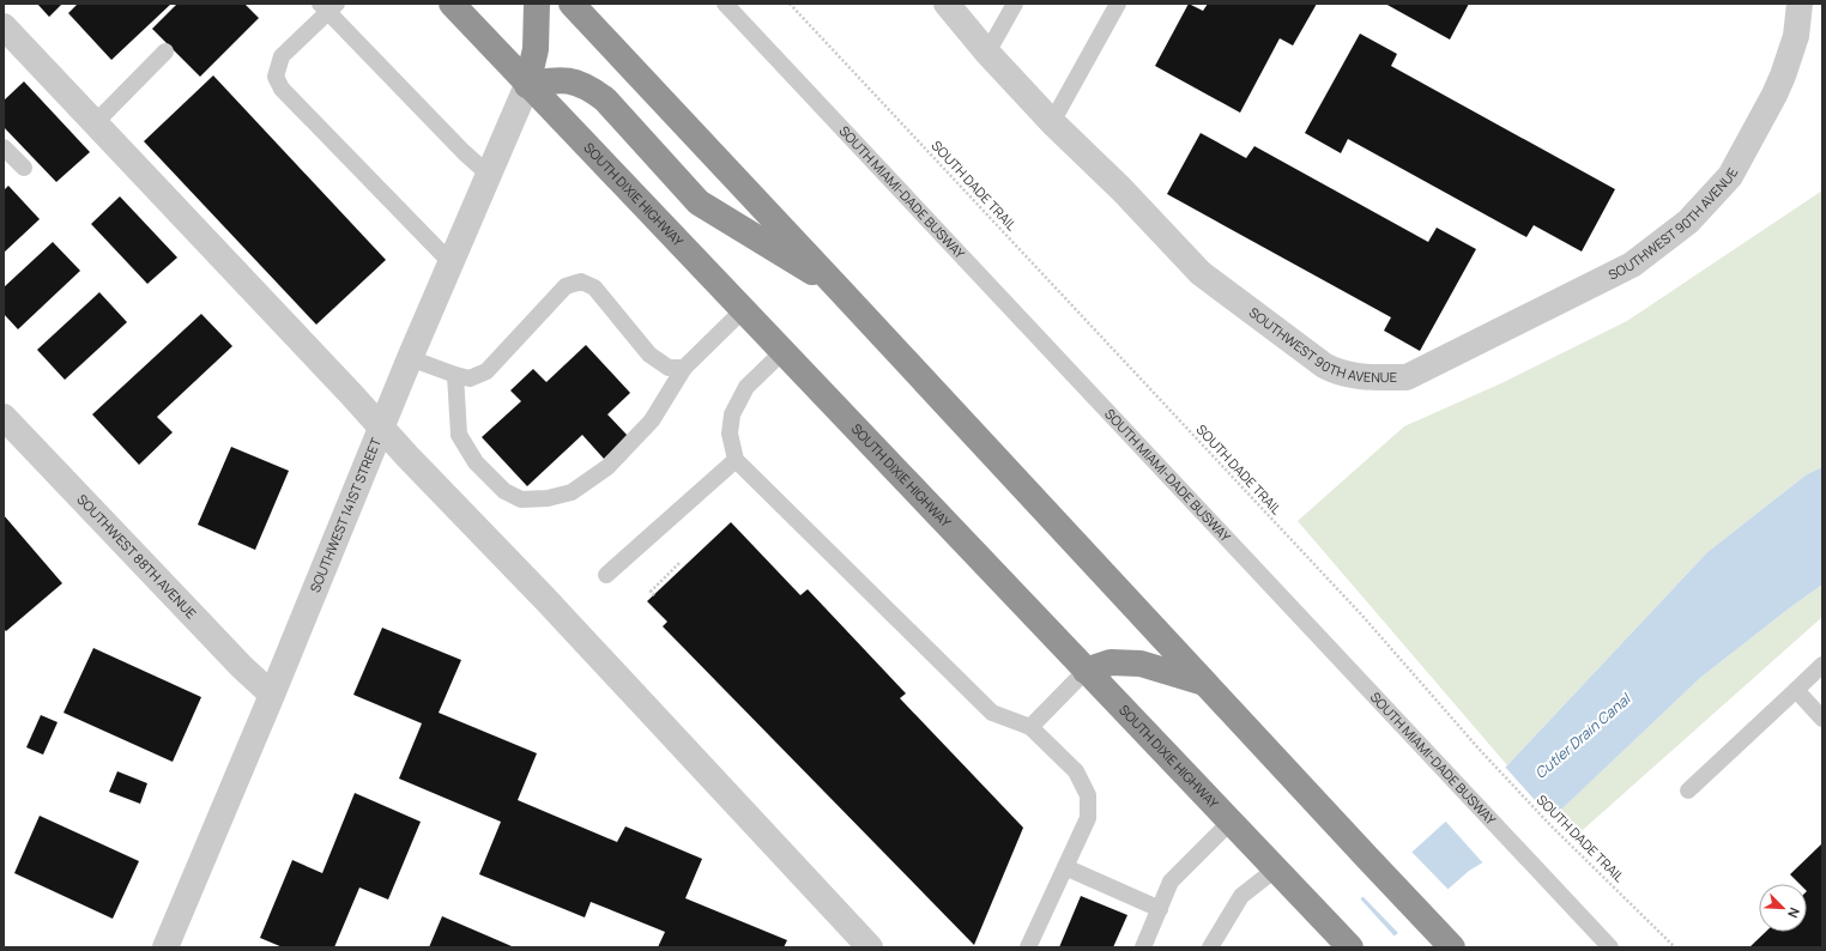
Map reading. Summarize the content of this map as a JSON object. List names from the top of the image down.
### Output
{
  "streets": {
    "highway": ["SOUTH DIXIE HIGHWAY"],
    "street": ["SOUTHWEST 90TH AVENUE", "SOUTHWEST 141ST STREET", "SOUTHWEST 88TH AVENUE"],
    "lane": ["SOUTH MIAMI-DADE BUSWAY"],
    "path": ["SOUTH DADE TRAIL"]
  },
  "crossings": [
    ["SOUTH DIXIE HIGHWAY", "SOUTHWEST 141ST STREET"],
    ["SOUTHWEST 141ST STREET", "SOUTHWEST 88TH AVENUE"]
  ],
  "water": ["Cutler Drain Canal"],
  "north": "bottom right"
}
